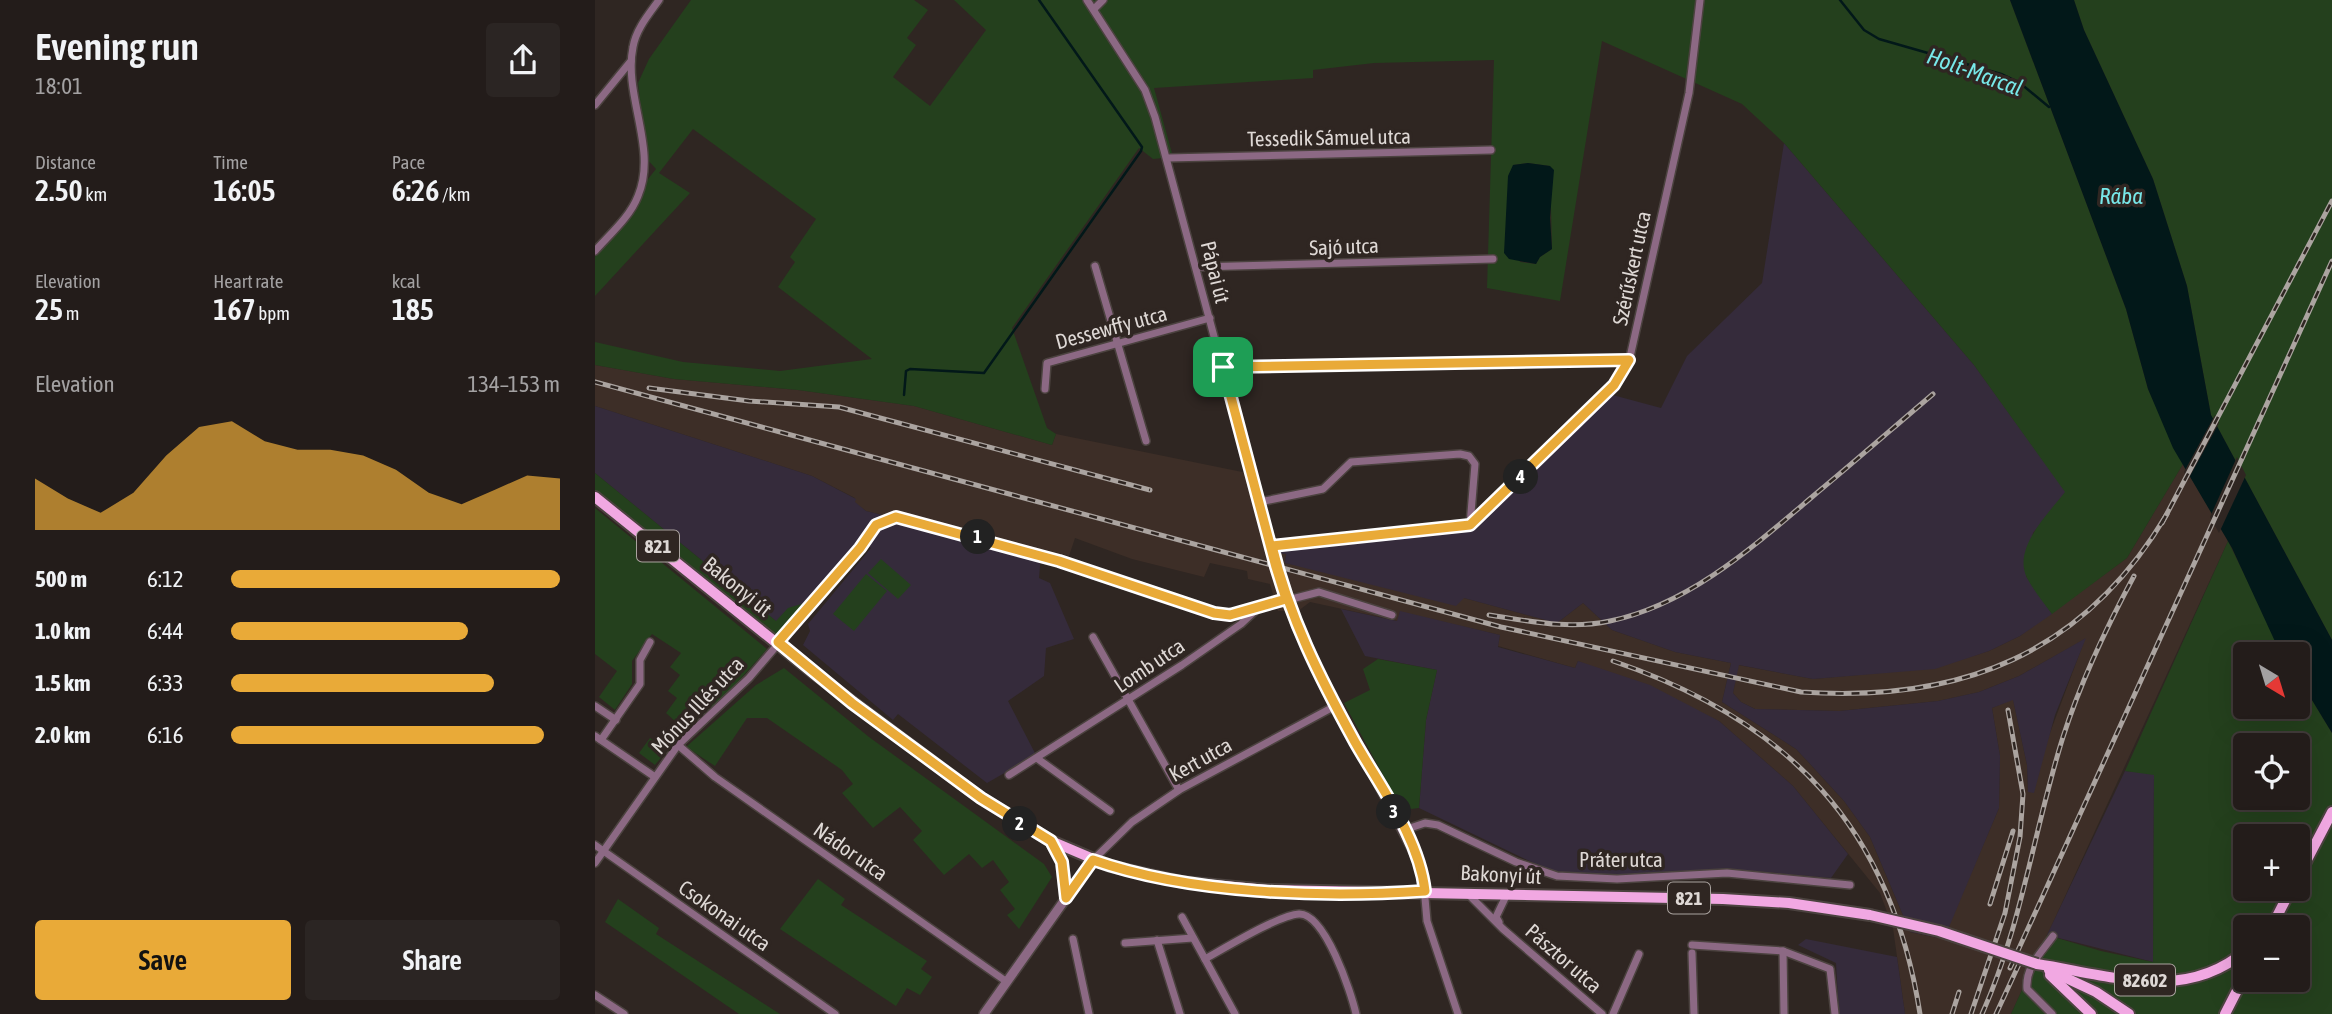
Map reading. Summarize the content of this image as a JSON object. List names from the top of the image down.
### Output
{
  "streets": {
    "main road": ["821", "Bakonyi út", "82602"],
    "street": [
      "Tessedik Sámuel utca",
      "Sajó utca",
      "Szérűskert utca",
      "Pápai út",
      "Dessewffy utca",
      "Lomb utca",
      "Mónus Illés utca",
      "Kert utca",
      "Nádor utca",
      "Práter utca",
      "Csokonai utca",
      "Pásztor utca"
    ]
  },
  "crossings": [
    ["Tessedik Sámuel utca", "Pápai út"],
    ["Sajó utca", "Pápai út"],
    ["Pápai út", "Dessewffy utca"],
    ["Pápai út", "Bakonyi út"],
    ["Pápai út", "Lomb utca"],
    ["Pápai út", "Kert utca"],
    ["Pápai út", "Práter utca"],
    ["Bakonyi út", "Mónus Illés utca"],
    ["Bakonyi út", "Kert utca"],
    ["Bakonyi út", "Pásztor utca"],
    ["Bakonyi út", "82602"],
    ["Lomb utca", "Mónus Illés utca"],
    ["Mónus Illés utca", "Nádor utca"],
    ["Mónus Illés utca", "Csokonai utca"]
  ],
  "water": ["Holt-Marcal", "Rába"],
  "north": "bottom right",
  "page": {
    "heading": ["Evening run", "18:01"],
    "stats": [
      ["Distance", "2.50 km"],
      ["Time", "16:05"],
      ["Pace", "6:26 /km"],
      ["Elevation", "25 m"],
      ["Heart rate", "167 bpm"],
      ["kcal", "185"]
    ],
    "chart": ["Elevation", "134–153 m"],
    "pins": [
      "4",
      "1",
      "3",
      "2"
    ],
    "list": [
      {
        "name": "500 m",
        "note": "6:12"
      },
      {
        "name": "1.0 km",
        "note": "6:44"
      },
      {
        "name": "1.5 km",
        "note": "6:33"
      },
      {
        "name": "2.0 km",
        "note": "6:16"
      }
    ],
    "map_buttons": ["+", "−"],
    "buttons": ["Save", "Share"]
  }
}
